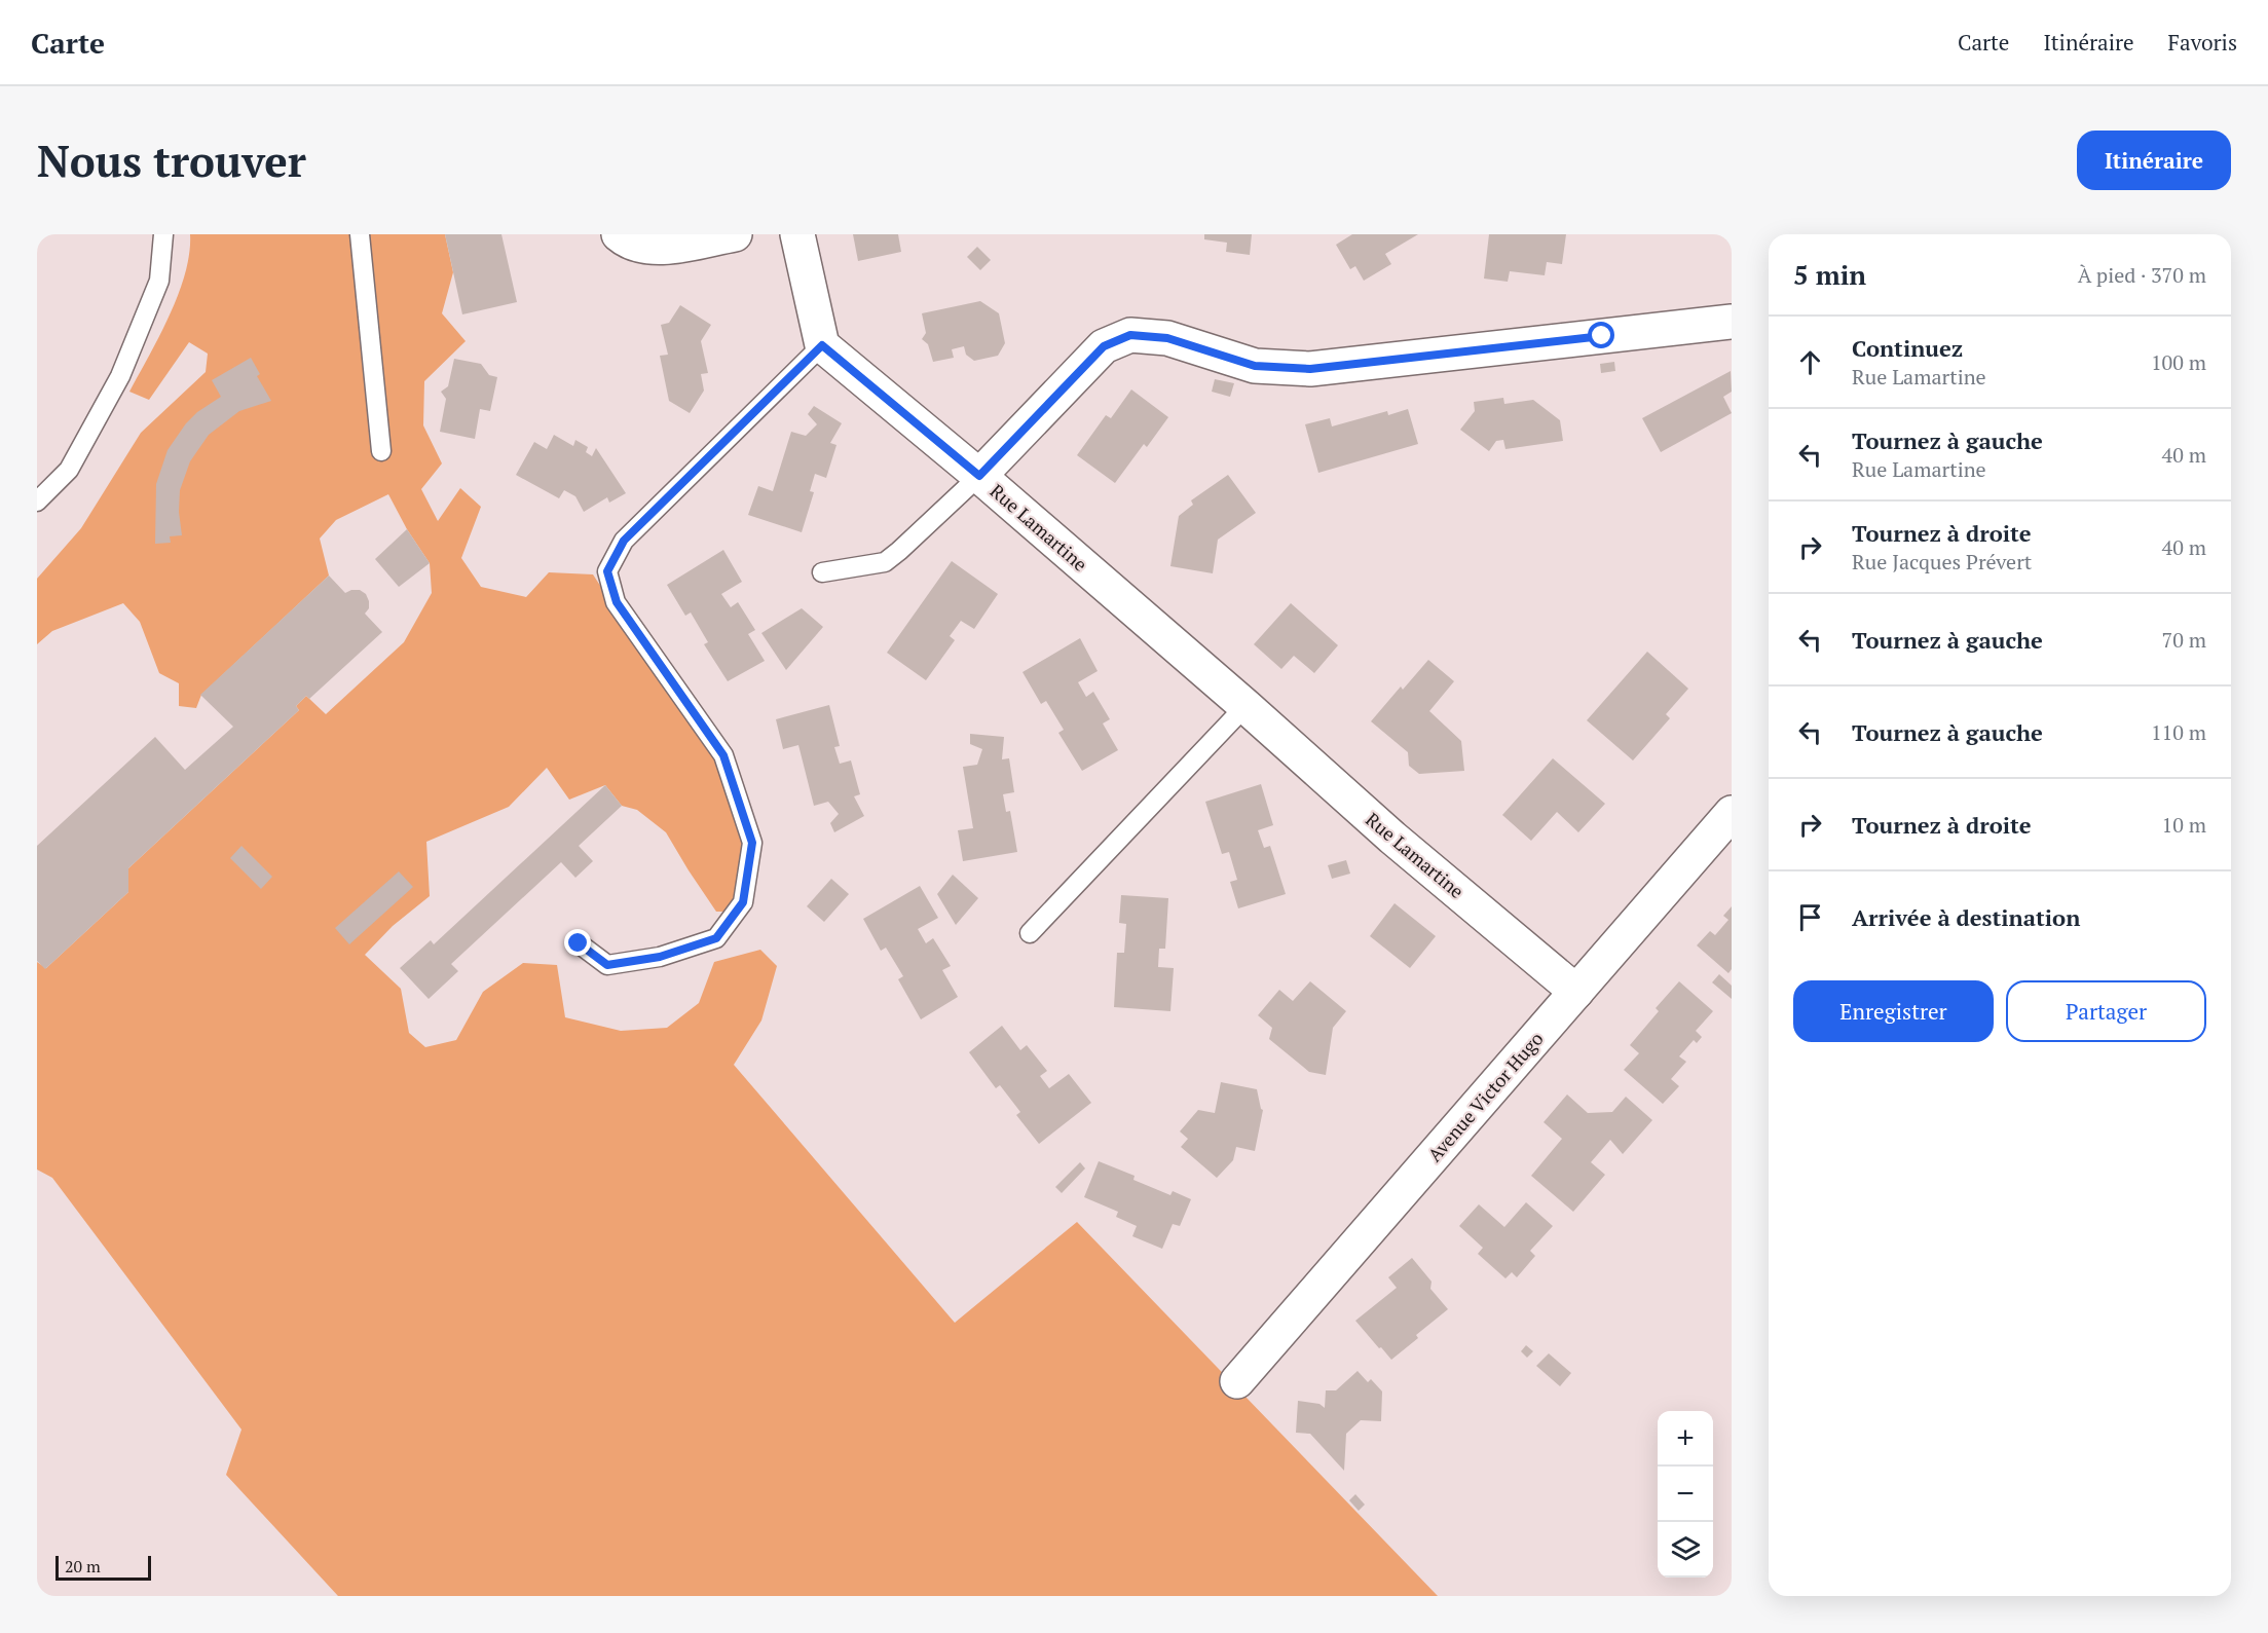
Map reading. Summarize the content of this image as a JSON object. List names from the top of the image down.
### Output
{
  "streets": {
    "street": ["Rue Lamartine", "Avenue Victor Hugo"]
  },
  "crossings": [
    ["Rue Lamartine", "Avenue Victor Hugo"]
  ],
  "scale_bar": "20 m",
  "page": {
    "header": "Carte",
    "nav": ["Carte", "Itinéraire", "Favoris"],
    "buttons": [
      "Itinéraire",
      ["Enregistrer", "Partager"]
    ],
    "title": "Nous trouver",
    "heading": ["5 min", "À pied · 370 m"],
    "list": [
      ["Continuez", "Rue Lamartine", "100 m"],
      ["Tournez à gauche", "Rue Lamartine", "40 m"],
      ["Tournez à droite", "Rue Jacques Prévert", "40 m"],
      ["Tournez à gauche", "70 m"],
      ["Tournez à gauche", "110 m"],
      ["Tournez à droite", "10 m"],
      "Arrivée à destination"
    ],
    "map_buttons": ["+", "−"],
    "scale": "20 m"
  }
}
